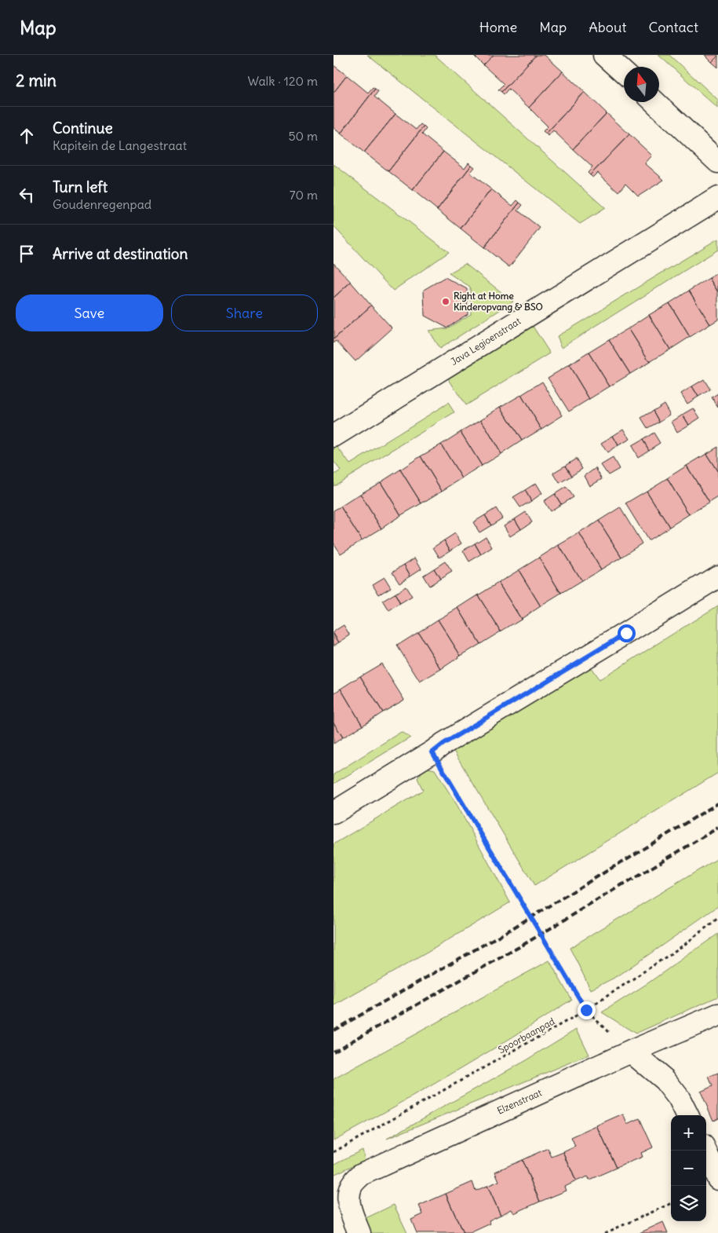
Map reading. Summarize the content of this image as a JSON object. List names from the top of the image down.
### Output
{
  "streets": {
    "street": ["Java Legioenstraat", "Elzenstraat"],
    "path": ["Spoorbaanpad"]
  },
  "places": ["Right at Home Kinderopvang & BSO"],
  "north": "top",
  "page": {
    "header": "Map",
    "nav": [
      "Home",
      "Map",
      "About",
      "Contact"
    ],
    "heading": ["2 min", "Walk · 120 m"],
    "list": [
      ["Continue", "Kapitein de Langestraat", "50 m"],
      ["Turn left", "Goudenregenpad", "70 m"],
      "Arrive at destination"
    ],
    "buttons": ["Save", "Share"],
    "map_buttons": ["+", "−"]
  }
}
